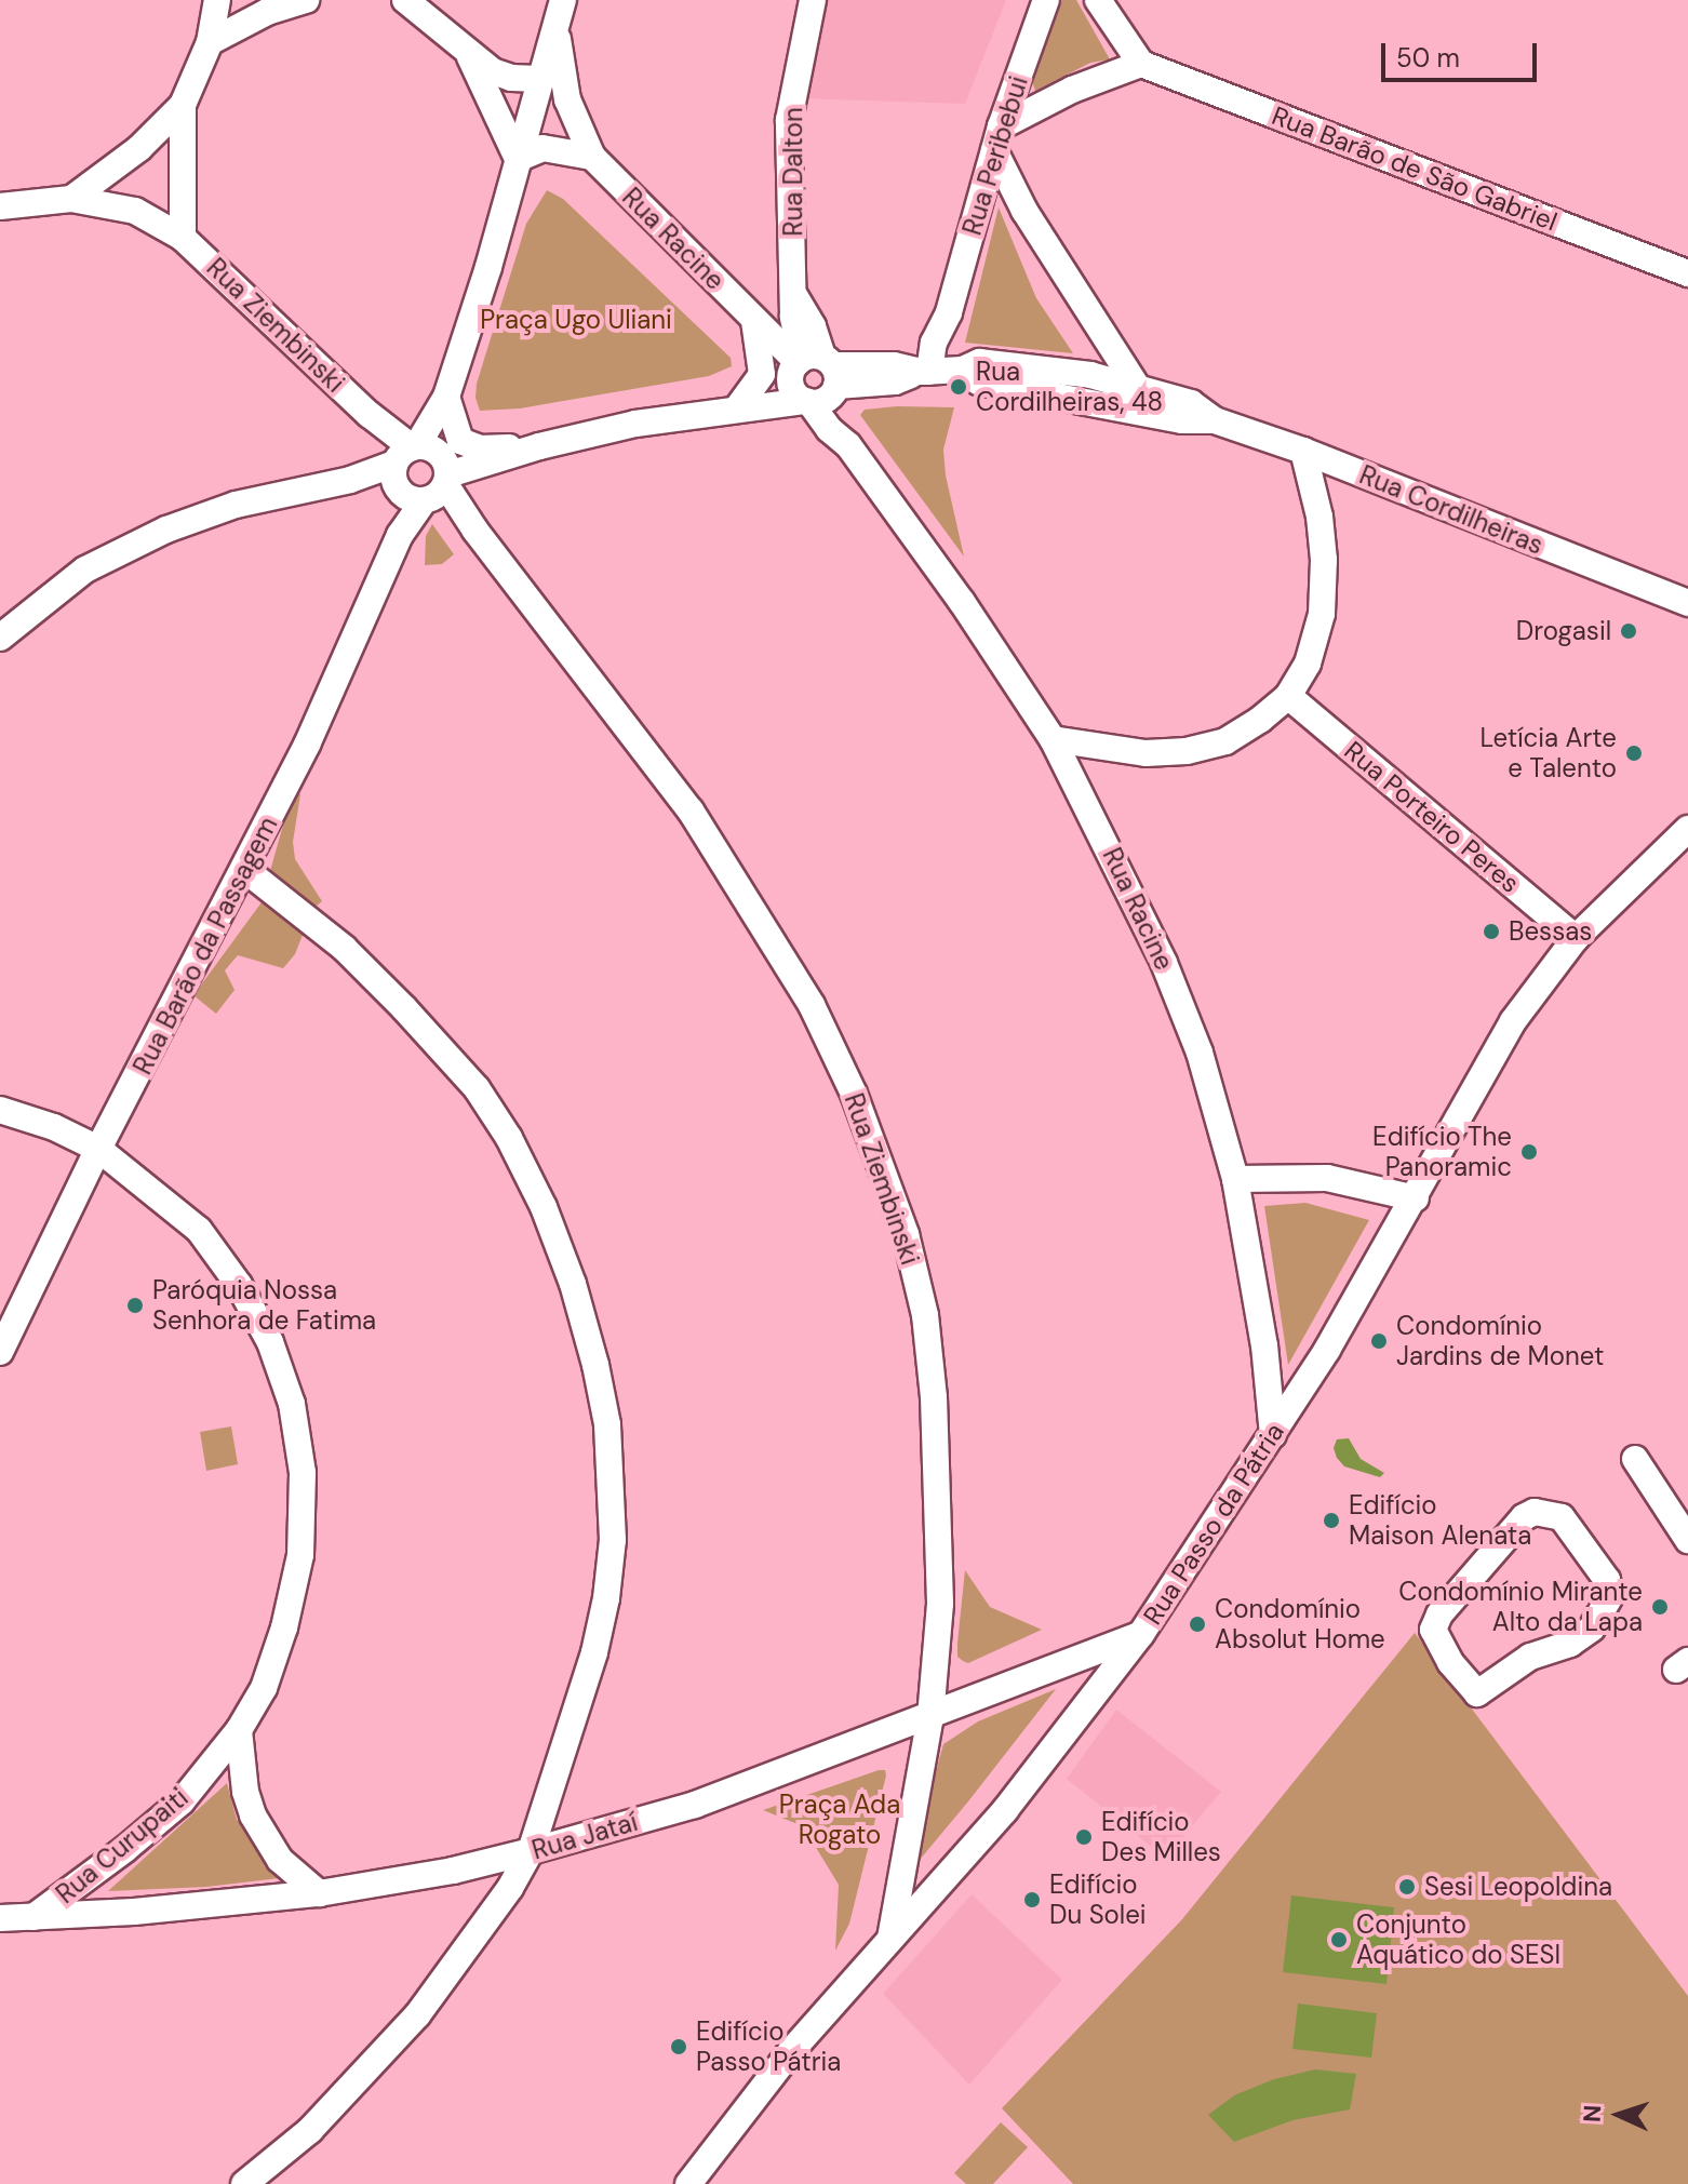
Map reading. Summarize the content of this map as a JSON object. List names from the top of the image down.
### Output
{
  "streets": {
    "street": [
      "Rua Peribebui",
      "Rua Barão de São Gabriel",
      "Rua Dalton",
      "Rua Racine",
      "Rua Ziembinski",
      "Rua Cordilheiras",
      "Rua Porteiro Peres",
      "Rua Barão da Passagem",
      "Rua Passo da Pátria",
      "Rua Jataí",
      "Rua Curupaiti"
    ]
  },
  "crossings": [
    ["Rua Peribebui", "Rua Cordilheiras"],
    ["Rua Dalton", "Rua Racine"],
    ["Rua Dalton", "Rua Cordilheiras"],
    ["Rua Racine", "Rua Cordilheiras"],
    ["Rua Racine", "Rua Barão da Passagem"],
    ["Rua Racine", "Rua Passo da Pátria"],
    ["Rua Ziembinski", "Rua Barão da Passagem"],
    ["Rua Ziembinski", "Rua Passo da Pátria"],
    ["Rua Ziembinski", "Rua Jataí"],
    ["Rua Porteiro Peres", "Rua Passo da Pátria"],
    ["Rua Barão da Passagem", "Rua Curupaiti"],
    ["Rua Passo da Pátria", "Rua Jataí"],
    ["Rua Jataí", "Rua Curupaiti"]
  ],
  "parks": ["Praça Ugo Uliani", "Praça Ada Rogato"],
  "places": [
    "Rua Cordilheiras, 48",
    "Drogasil",
    "Letícia Arte e Talento",
    "Bessas",
    "Edifício The Panoramic",
    "Paróquia Nossa Senhora de Fatima",
    "Condomínio Jardins de Monet",
    "Edifício Maison Alenata",
    "Condomínio Mirante Alto da Lapa",
    "Condomínio Absolut Home",
    "Edifício Des Milles",
    "Sesi Leopoldina",
    "Edifício Du Solei",
    "Conjunto Aquático do SESI",
    "Edifício Passo Pátria"
  ],
  "scale_bar": "50 m",
  "north": "left"
}
